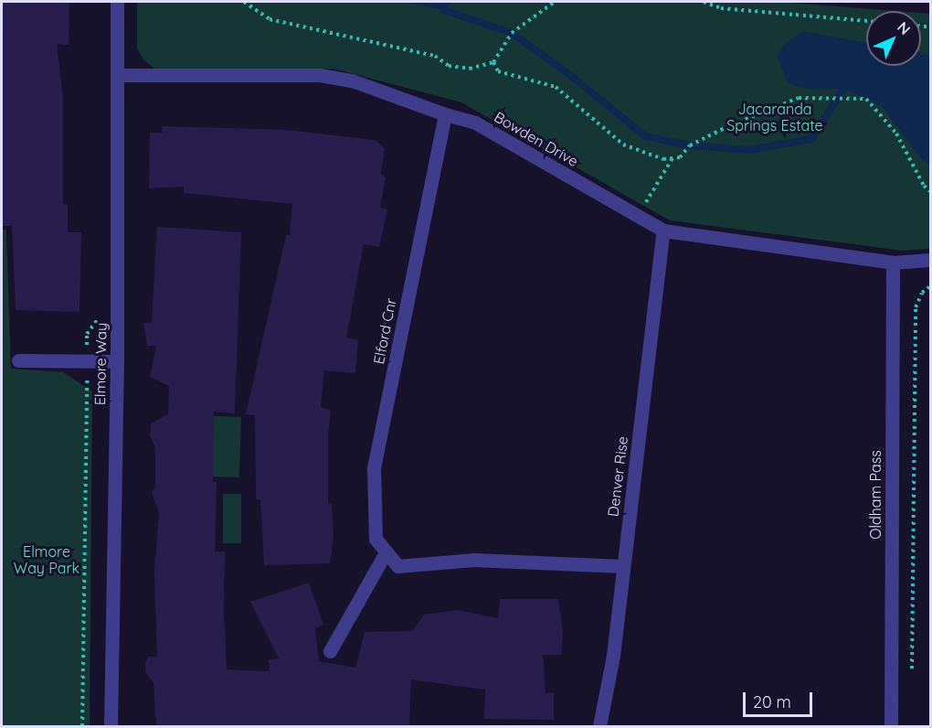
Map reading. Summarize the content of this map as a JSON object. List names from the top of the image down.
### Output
{
  "streets": {
    "street": [
      "Bowden Drive",
      "Elford Cnr",
      "Elmore Way",
      "Denver Rise",
      "Oldham Pass"
    ]
  },
  "crossings": [
    ["Bowden Drive", "Elford Cnr"],
    ["Bowden Drive", "Elmore Way"],
    ["Bowden Drive", "Denver Rise"],
    ["Bowden Drive", "Oldham Pass"]
  ],
  "parks": ["Jacaranda Springs Estate", "Elmore Way Park"],
  "scale_bar": "20 m",
  "north": "top right"
}
